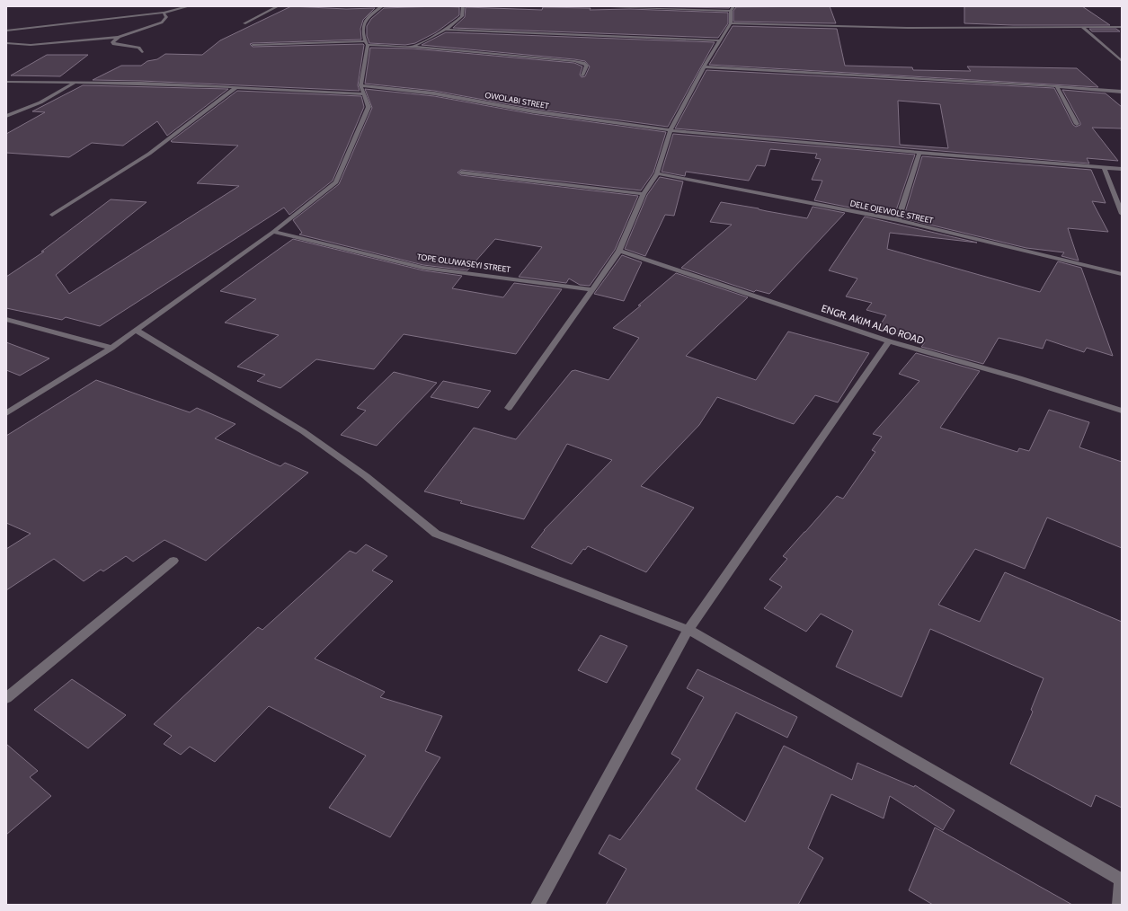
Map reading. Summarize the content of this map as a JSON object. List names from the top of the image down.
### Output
{
  "streets": {
    "street": [
      "OWOLABI STREET",
      "DELE OJEWOLE STREET",
      "TOPE OLUWASEYI STREET",
      "ENGR. AKIM ALAO ROAD"
    ]
  }
}
